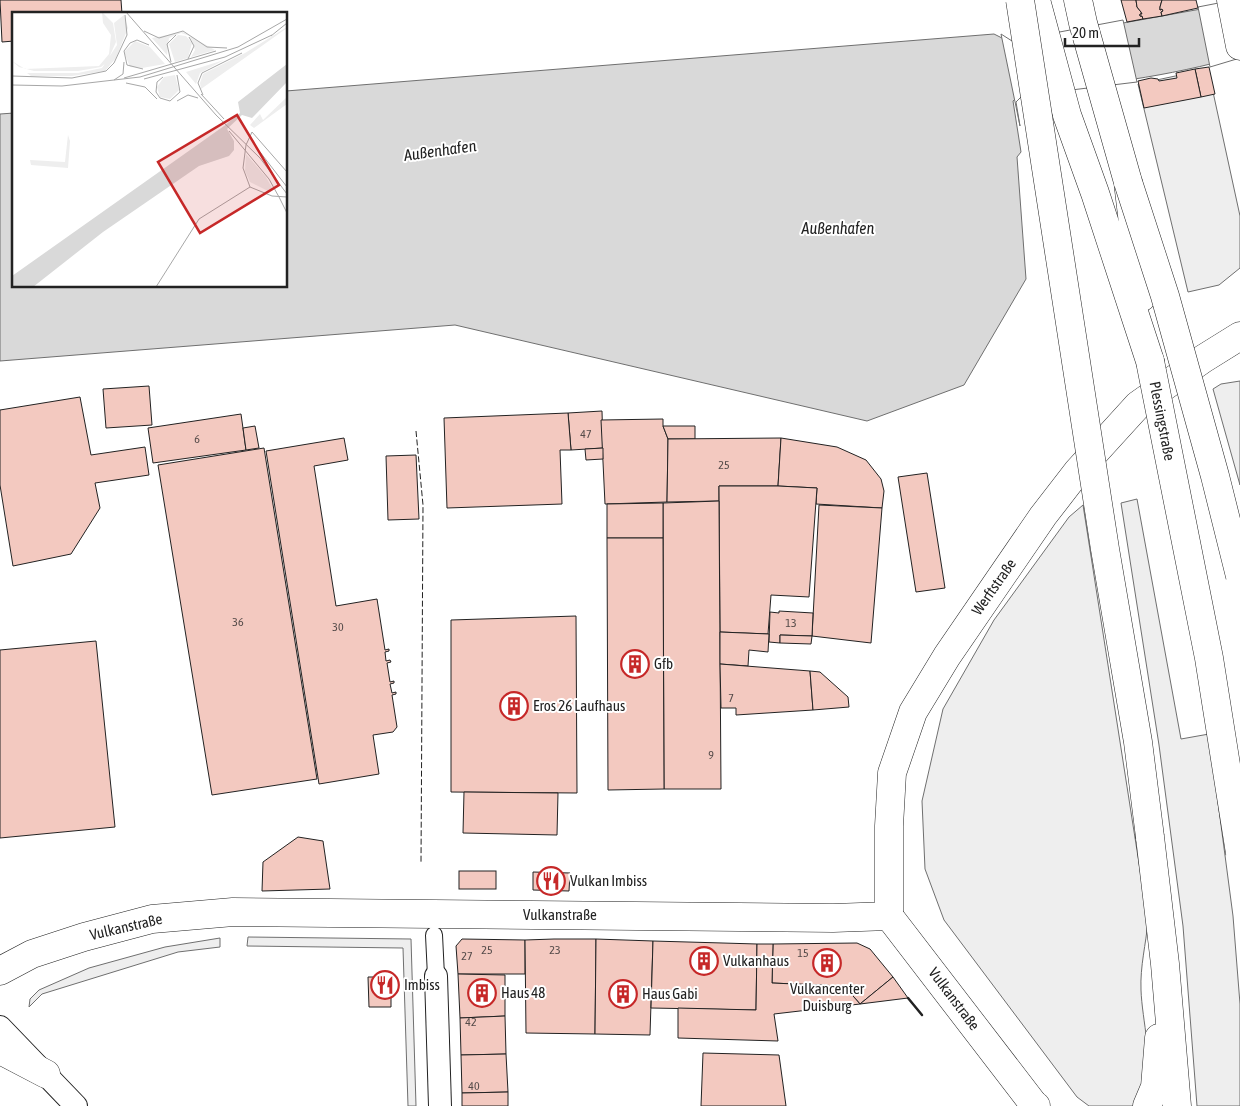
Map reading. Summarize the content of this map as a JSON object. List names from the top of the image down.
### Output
{
  "streets": {
    "main road": ["Plessingstraße", "Werftstraße", "Vulkanstraße"]
  },
  "crossings": [
    ["Werftstraße", "Vulkanstraße"]
  ],
  "water": ["Außenhafen"],
  "places": {
    "building": [
      "Gfb",
      "Eros 26 Laufhaus",
      "Vulkanhaus",
      "Vulkancenter Duisburg",
      "Haus 48",
      "Haus Gabi"
    ],
    "restaurant": ["Vulkan Imbiss", "Imbiss"]
  },
  "house_numbers": [
    "47",
    "6",
    "25",
    "36",
    "13",
    "30",
    "7",
    "9",
    "25",
    "23",
    "15",
    "27",
    "42",
    "40"
  ],
  "scale_bar": "20 m"
}
